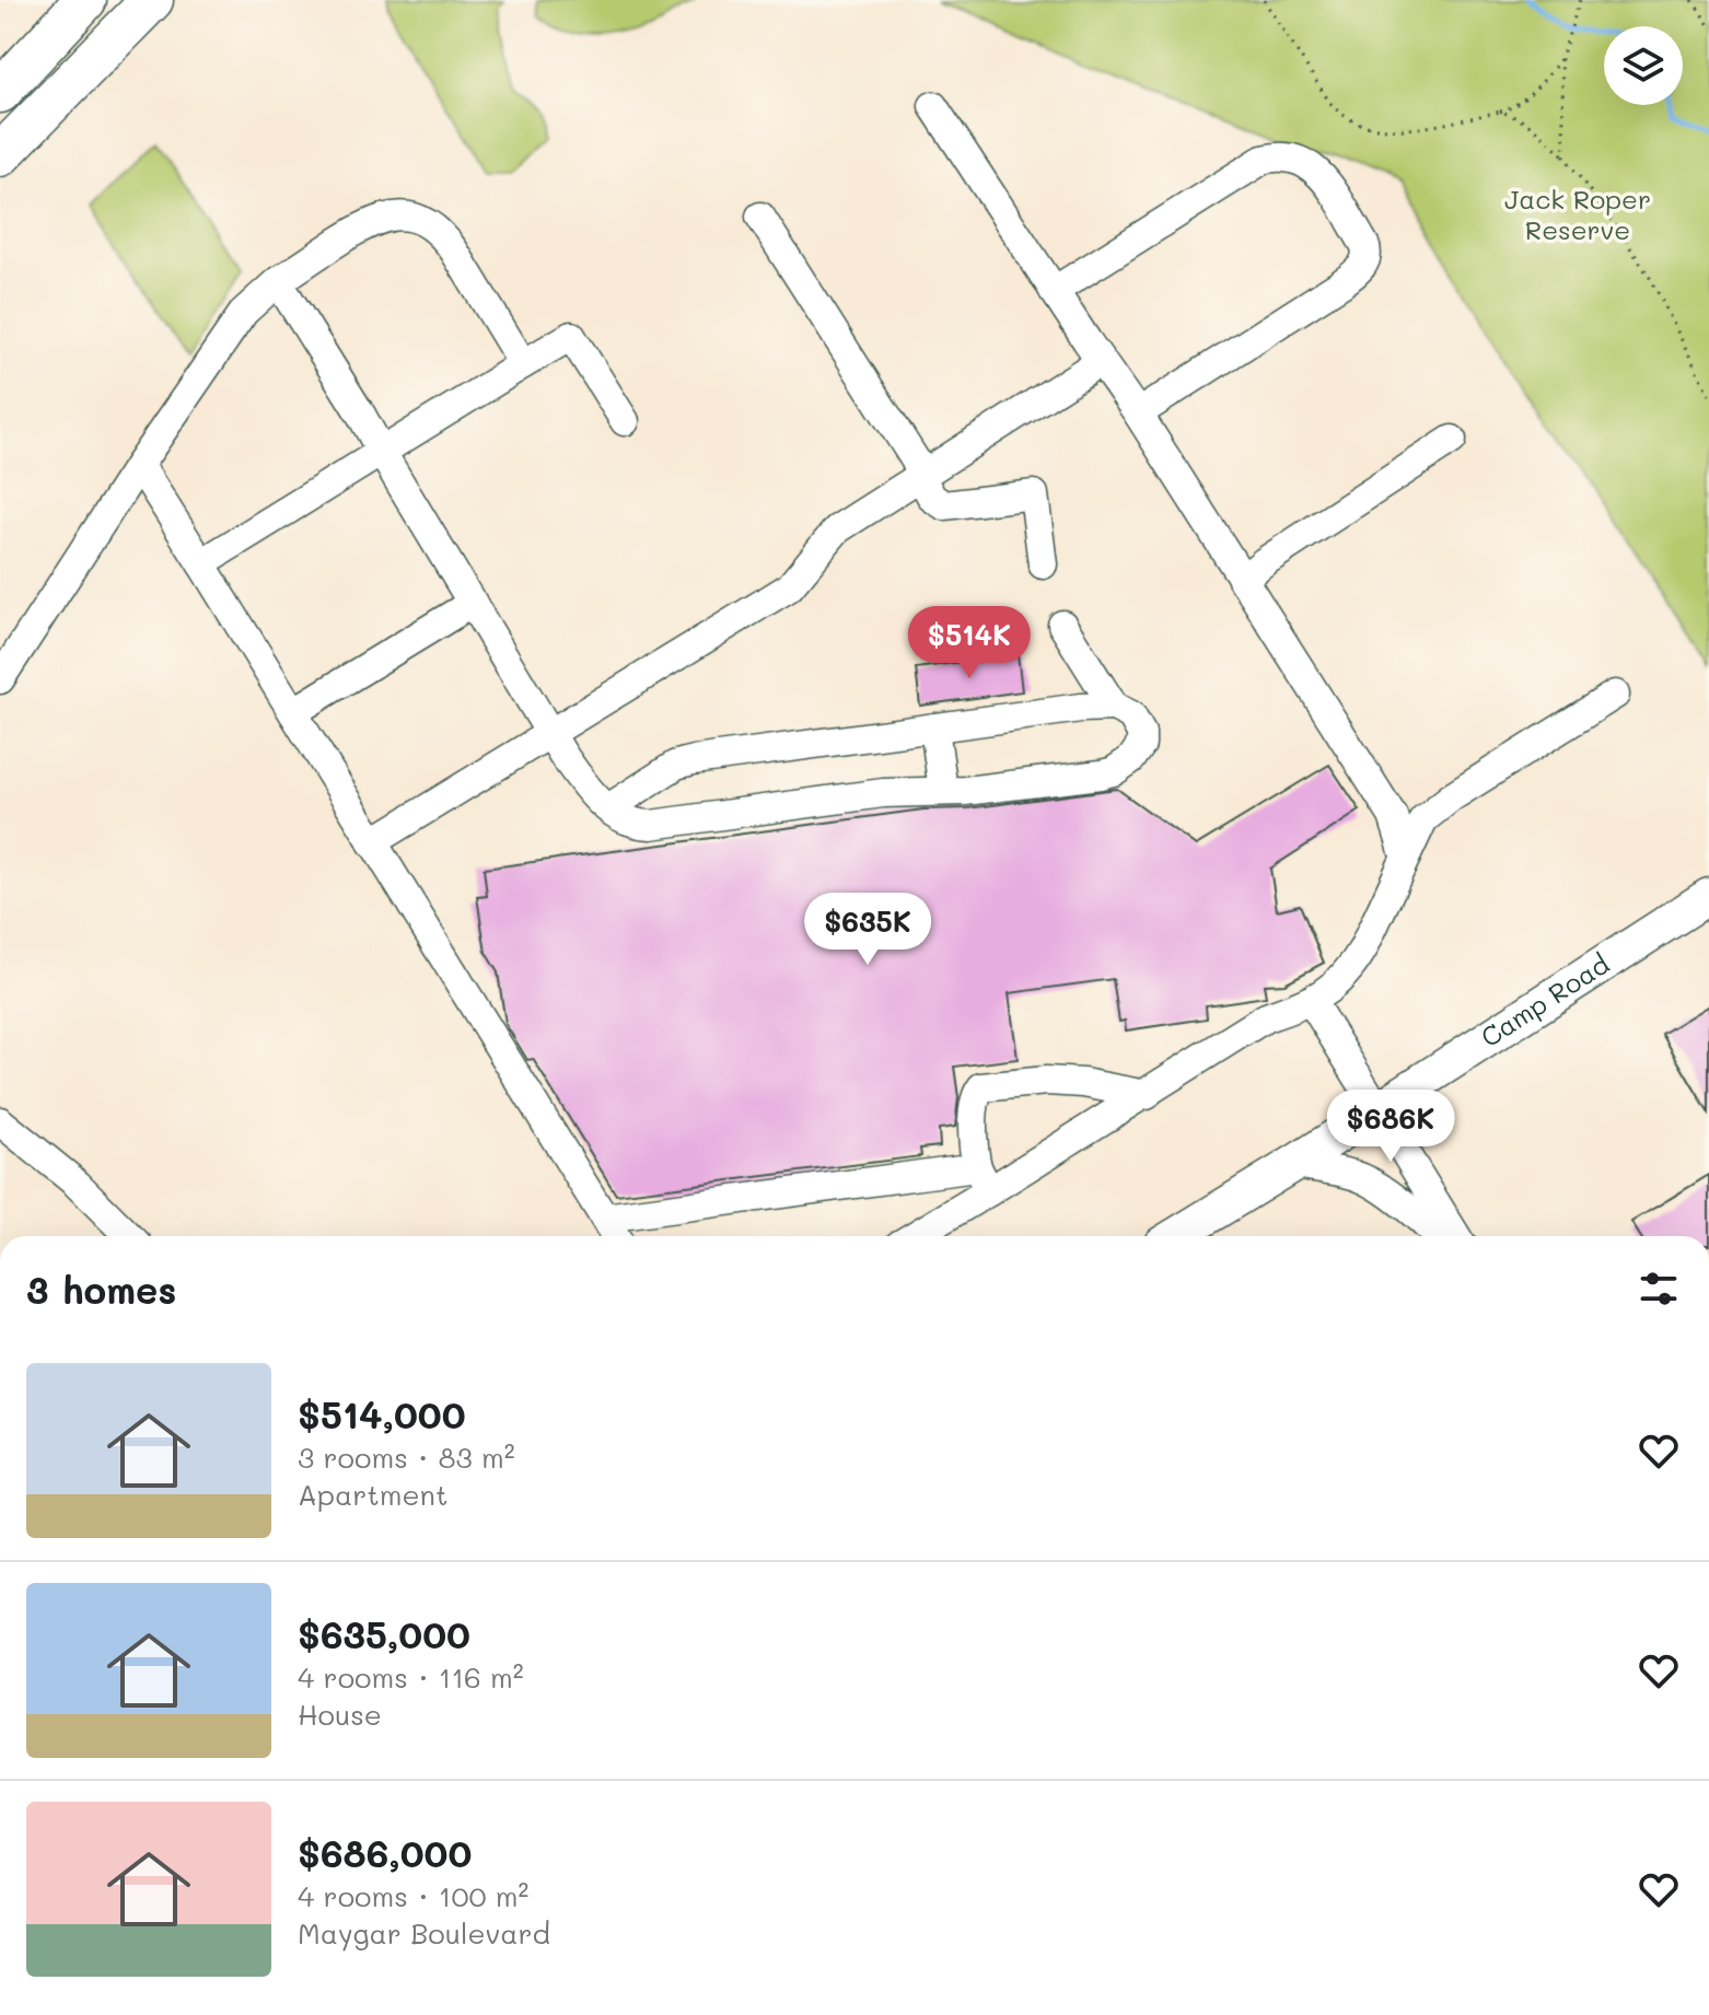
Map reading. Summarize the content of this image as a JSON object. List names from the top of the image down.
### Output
{
  "streets": {
    "main road": ["Camp Road"]
  },
  "parks": ["Jack Roper Reserve"],
  "page": {
    "price": ["$514K", "$635K", "$686K"],
    "heading": "3 homes",
    "list": [
      {
        "name": "$514,000",
        "note": "3 rooms · 83 m² · Apartment"
      },
      {
        "name": "$635,000",
        "note": "4 rooms · 116 m² · House"
      },
      {
        "name": "$686,000",
        "note": "4 rooms · 100 m² · Maygar Boulevard"
      }
    ]
  }
}
